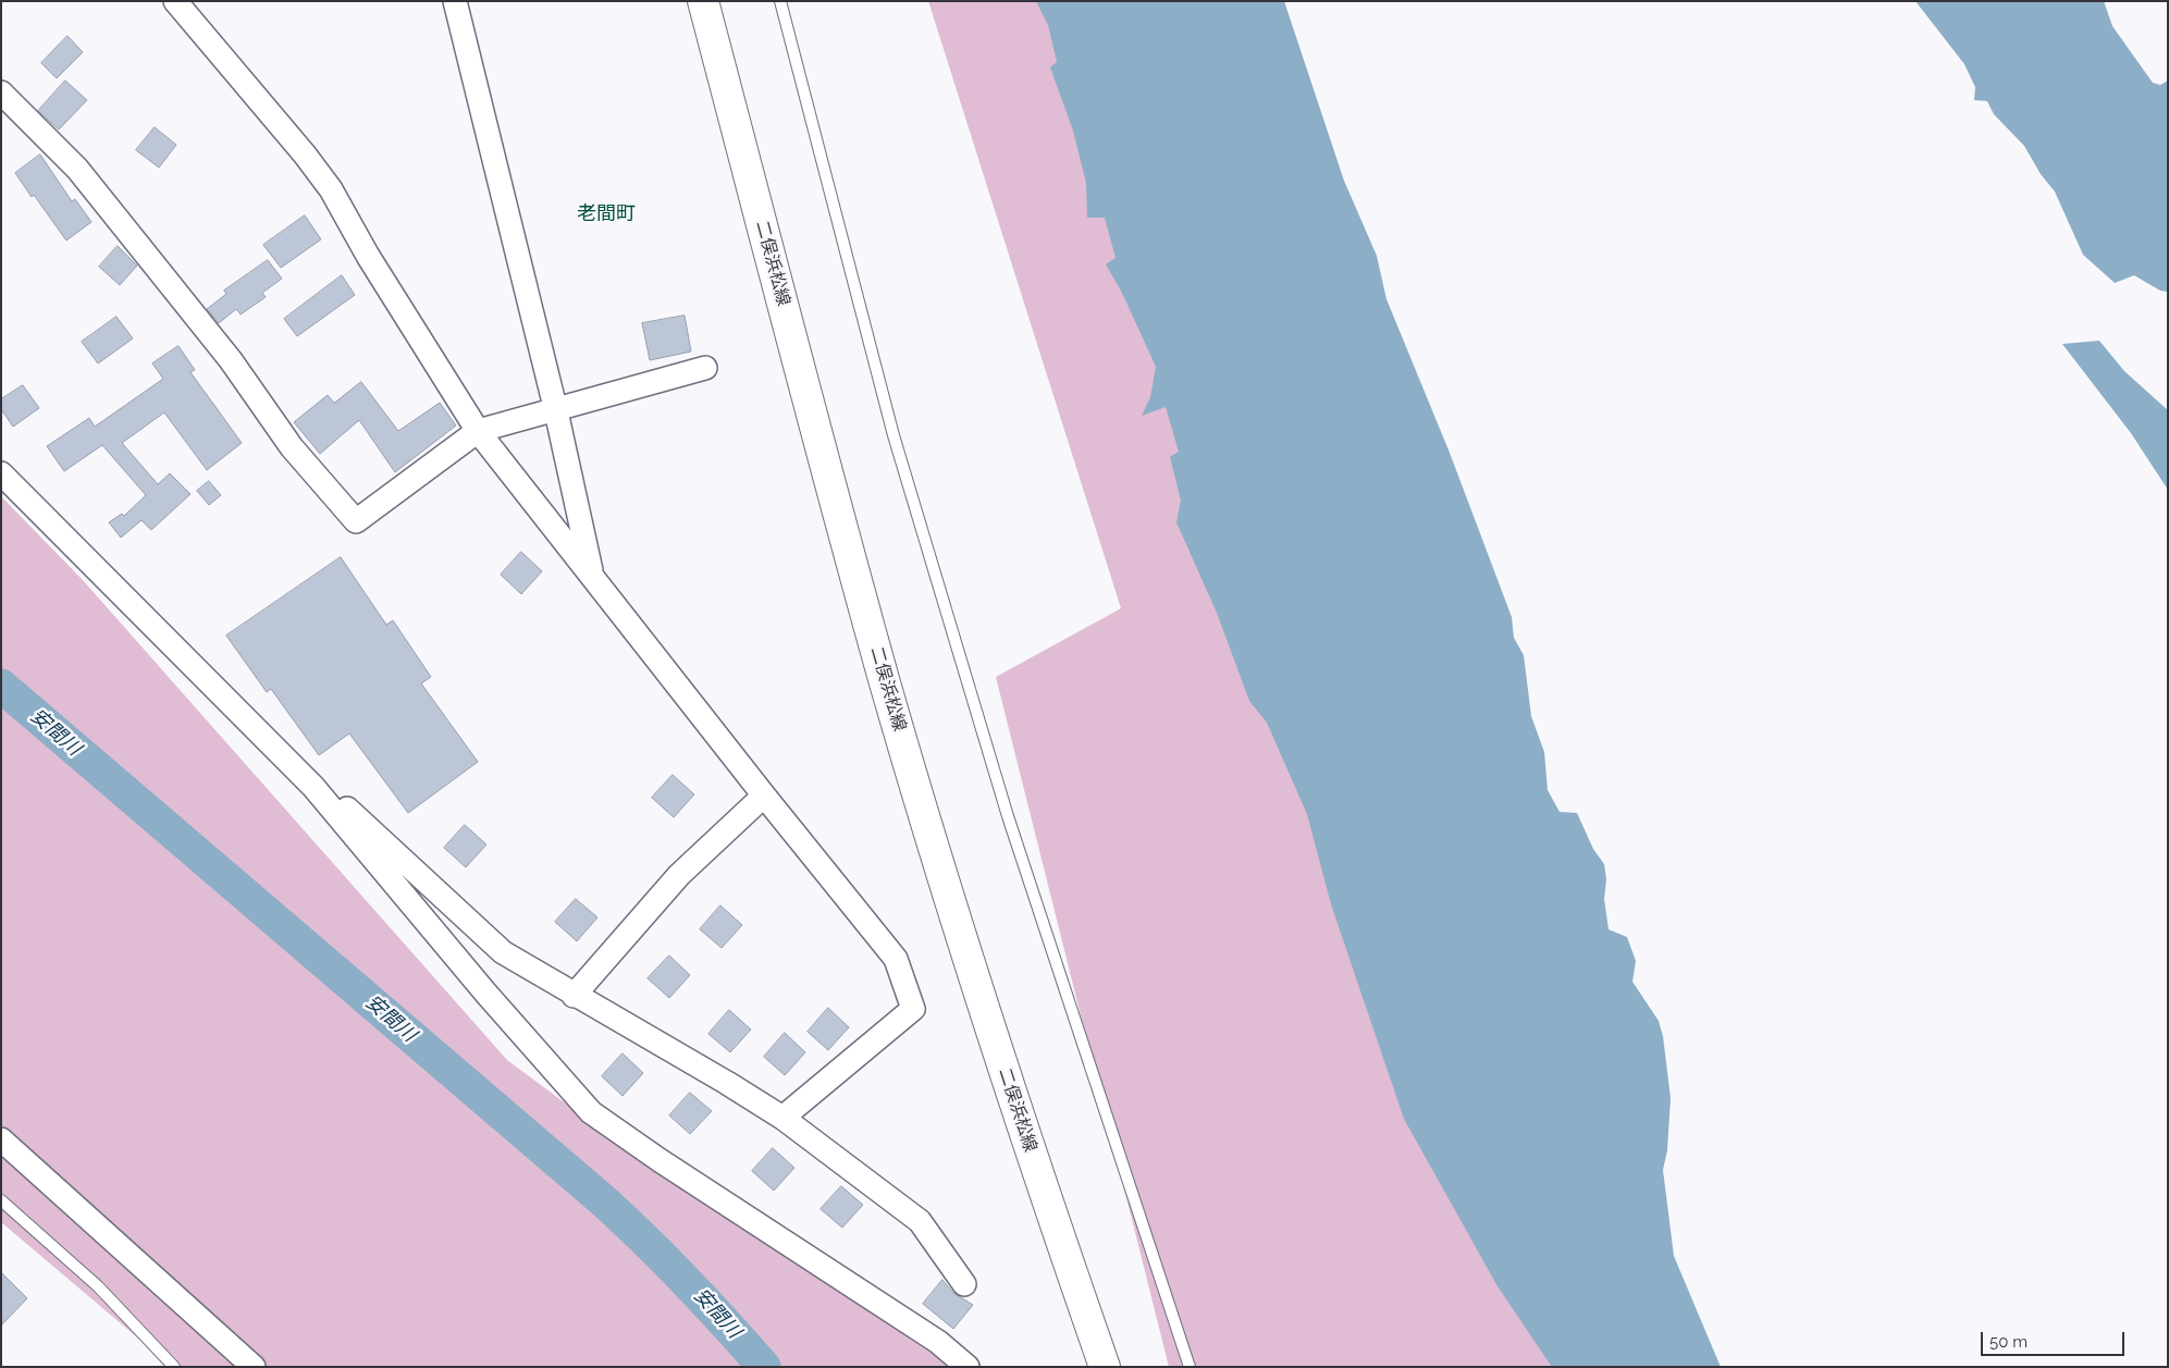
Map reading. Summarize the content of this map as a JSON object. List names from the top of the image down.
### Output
{
  "streets": {
    "main road": ["二俣浜松線"]
  },
  "districts": ["老間町"],
  "water": ["安間川"],
  "scale_bar": "50 m"
}
